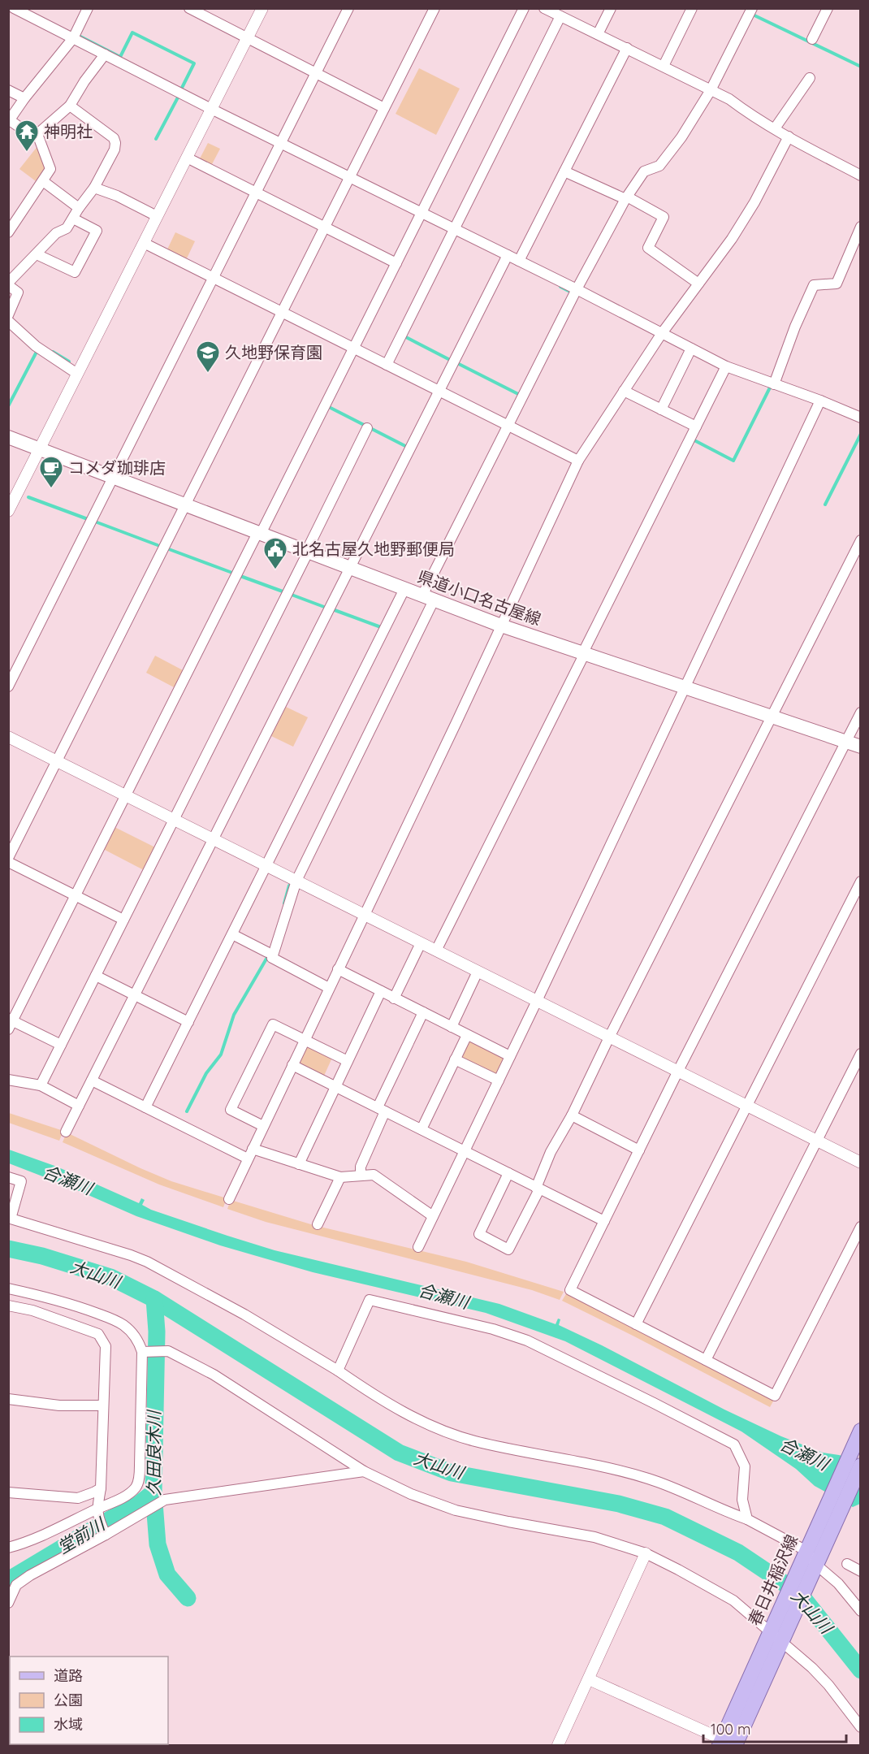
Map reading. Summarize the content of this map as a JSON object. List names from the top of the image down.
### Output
{
  "streets": {
    "main road": ["県道小口名古屋線", "春日井稲沢線"]
  },
  "water": [
    "合瀬川",
    "大山川",
    "久田良木川",
    "堂前川"
  ],
  "places": {
    "temple": ["神明社"],
    "school or university": ["久地野保育園"],
    "cafe": ["コメダ珈琲店"],
    "public building": ["北名古屋久地野郵便局"]
  },
  "legend": ["道路", "公園", "水域"],
  "scale_bar": "100 m"
}
